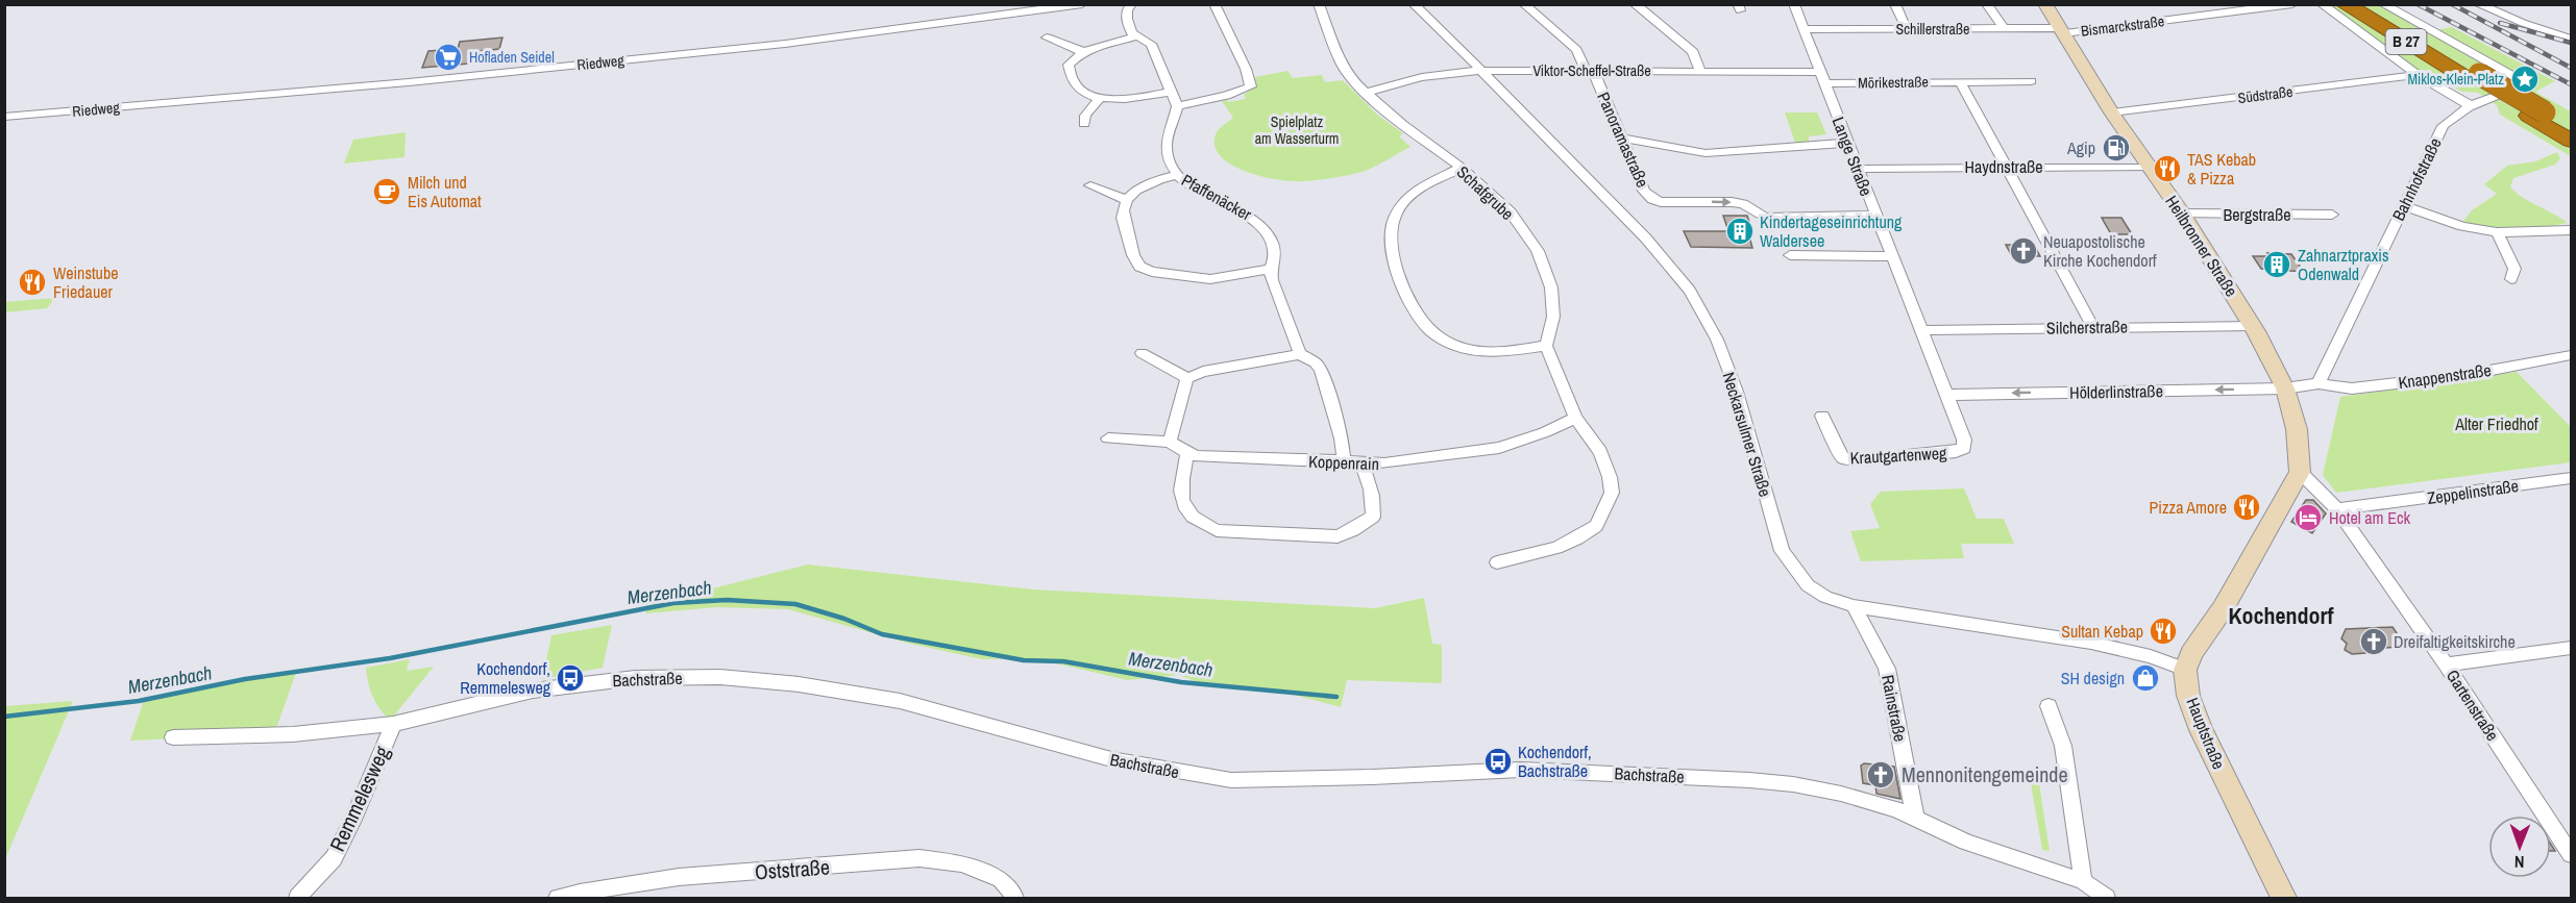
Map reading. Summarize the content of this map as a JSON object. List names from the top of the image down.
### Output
{
  "streets": {
    "highway": ["B 27"],
    "main road": ["Heilbronner Straße", "Hauptstraße"],
    "street": [
      "Bismarckstraße",
      "Schillerstraße",
      "Riedweg",
      "Viktor-Scheffel-Straße",
      "Mörikestraße",
      "Südstraße",
      "Panoramastraße",
      "Lange Straße",
      "Haydnstraße",
      "Bahnhofstraße",
      "Schafgrube",
      "Pfaffenäcker",
      "Bergstraße",
      "Silcherstraße",
      "Knappenstraße",
      "Hölderlinstraße",
      "Neckarsulmer Straße",
      "Krautgartenweg",
      "Koppenrain",
      "Zeppelinstraße",
      "Bachstraße",
      "Gartenstraße",
      "Rainstraße",
      "Remmelesweg",
      "Oststraße"
    ]
  },
  "crossings": [
    ["Bismarckstraße", "Schillerstraße"],
    ["Bismarckstraße", "Heilbronner Straße"],
    ["Schillerstraße", "Lange Straße"],
    ["Schillerstraße", "Heilbronner Straße"],
    ["Viktor-Scheffel-Straße", "Mörikestraße"],
    ["Viktor-Scheffel-Straße", "Panoramastraße"],
    ["Viktor-Scheffel-Straße", "Lange Straße"],
    ["Viktor-Scheffel-Straße", "Schafgrube"],
    ["Viktor-Scheffel-Straße", "Neckarsulmer Straße"],
    ["Mörikestraße", "Lange Straße"],
    ["Südstraße", "Heilbronner Straße"],
    ["Panoramastraße", "Lange Straße"],
    ["Lange Straße", "Haydnstraße"],
    ["Lange Straße", "Silcherstraße"],
    ["Lange Straße", "Hölderlinstraße"],
    ["Lange Straße", "Krautgartenweg"],
    ["Haydnstraße", "Heilbronner Straße"],
    ["Bahnhofstraße", "Knappenstraße"],
    ["Pfaffenäcker", "Koppenrain"],
    ["Bergstraße", "Heilbronner Straße"],
    ["Heilbronner Straße", "Silcherstraße"],
    ["Heilbronner Straße", "Hölderlinstraße"],
    ["Heilbronner Straße", "Gartenstraße"],
    ["Neckarsulmer Straße", "Rainstraße"],
    ["Neckarsulmer Straße", "Hauptstraße"],
    ["Zeppelinstraße", "Gartenstraße"],
    ["Bachstraße", "Rainstraße"],
    ["Bachstraße", "Remmelesweg"]
  ],
  "one_way": ["Hölderlinstraße"],
  "districts": ["Kochendorf"],
  "water": ["Merzenbach"],
  "parks": ["Spielplatz am Wasserturm", "Alter Friedhof"],
  "places": {
    "supermarket": ["Hofladen Seidel"],
    "place": ["Miklos-Klein-Platz"],
    "fuel station": ["Agip"],
    "restaurant": [
      "TAS Kebab & Pizza",
      "Weinstube Friedauer",
      "Pizza Amore",
      "Sultan Kebap"
    ],
    "cafe": ["Milch und Eis Automat"],
    "building": ["Kindertageseinrichtung Waldersee", "Zahnarztpraxis Odenwald"],
    "church": ["Neuapostolische Kirche Kochendorf", "Dreifaltigkeitskirche", "Mennonitengemeinde"],
    "hotel": ["Hotel am Eck"],
    "bus stop": ["Kochendorf, Remmelesweg", "Kochendorf, Bachstraße"],
    "shop": ["SH design"]
  },
  "north": "bottom"
}
